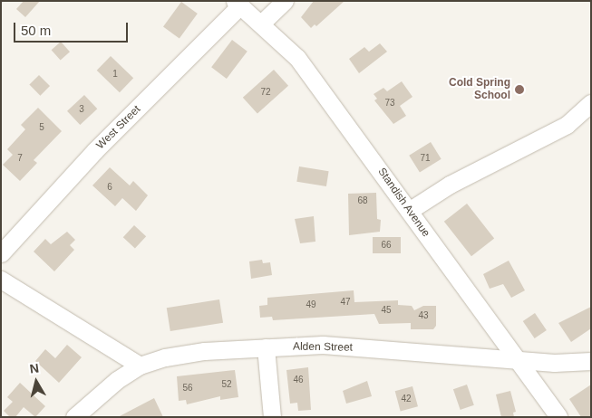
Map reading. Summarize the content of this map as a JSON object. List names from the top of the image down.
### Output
{
  "streets": {
    "street": ["West Street", "Standish Avenue", "Alden Street"]
  },
  "crossings": [
    ["West Street", "Standish Avenue"],
    ["Standish Avenue", "Alden Street"]
  ],
  "places": ["Cold Spring School"],
  "house_numbers": [
    "1",
    "72",
    "73",
    "3",
    "5",
    "7",
    "71",
    "6",
    "68",
    "66",
    "47",
    "49",
    "45",
    "43",
    "46",
    "52",
    "56",
    "42"
  ],
  "scale_bar": "50 m",
  "north": "top"
}
